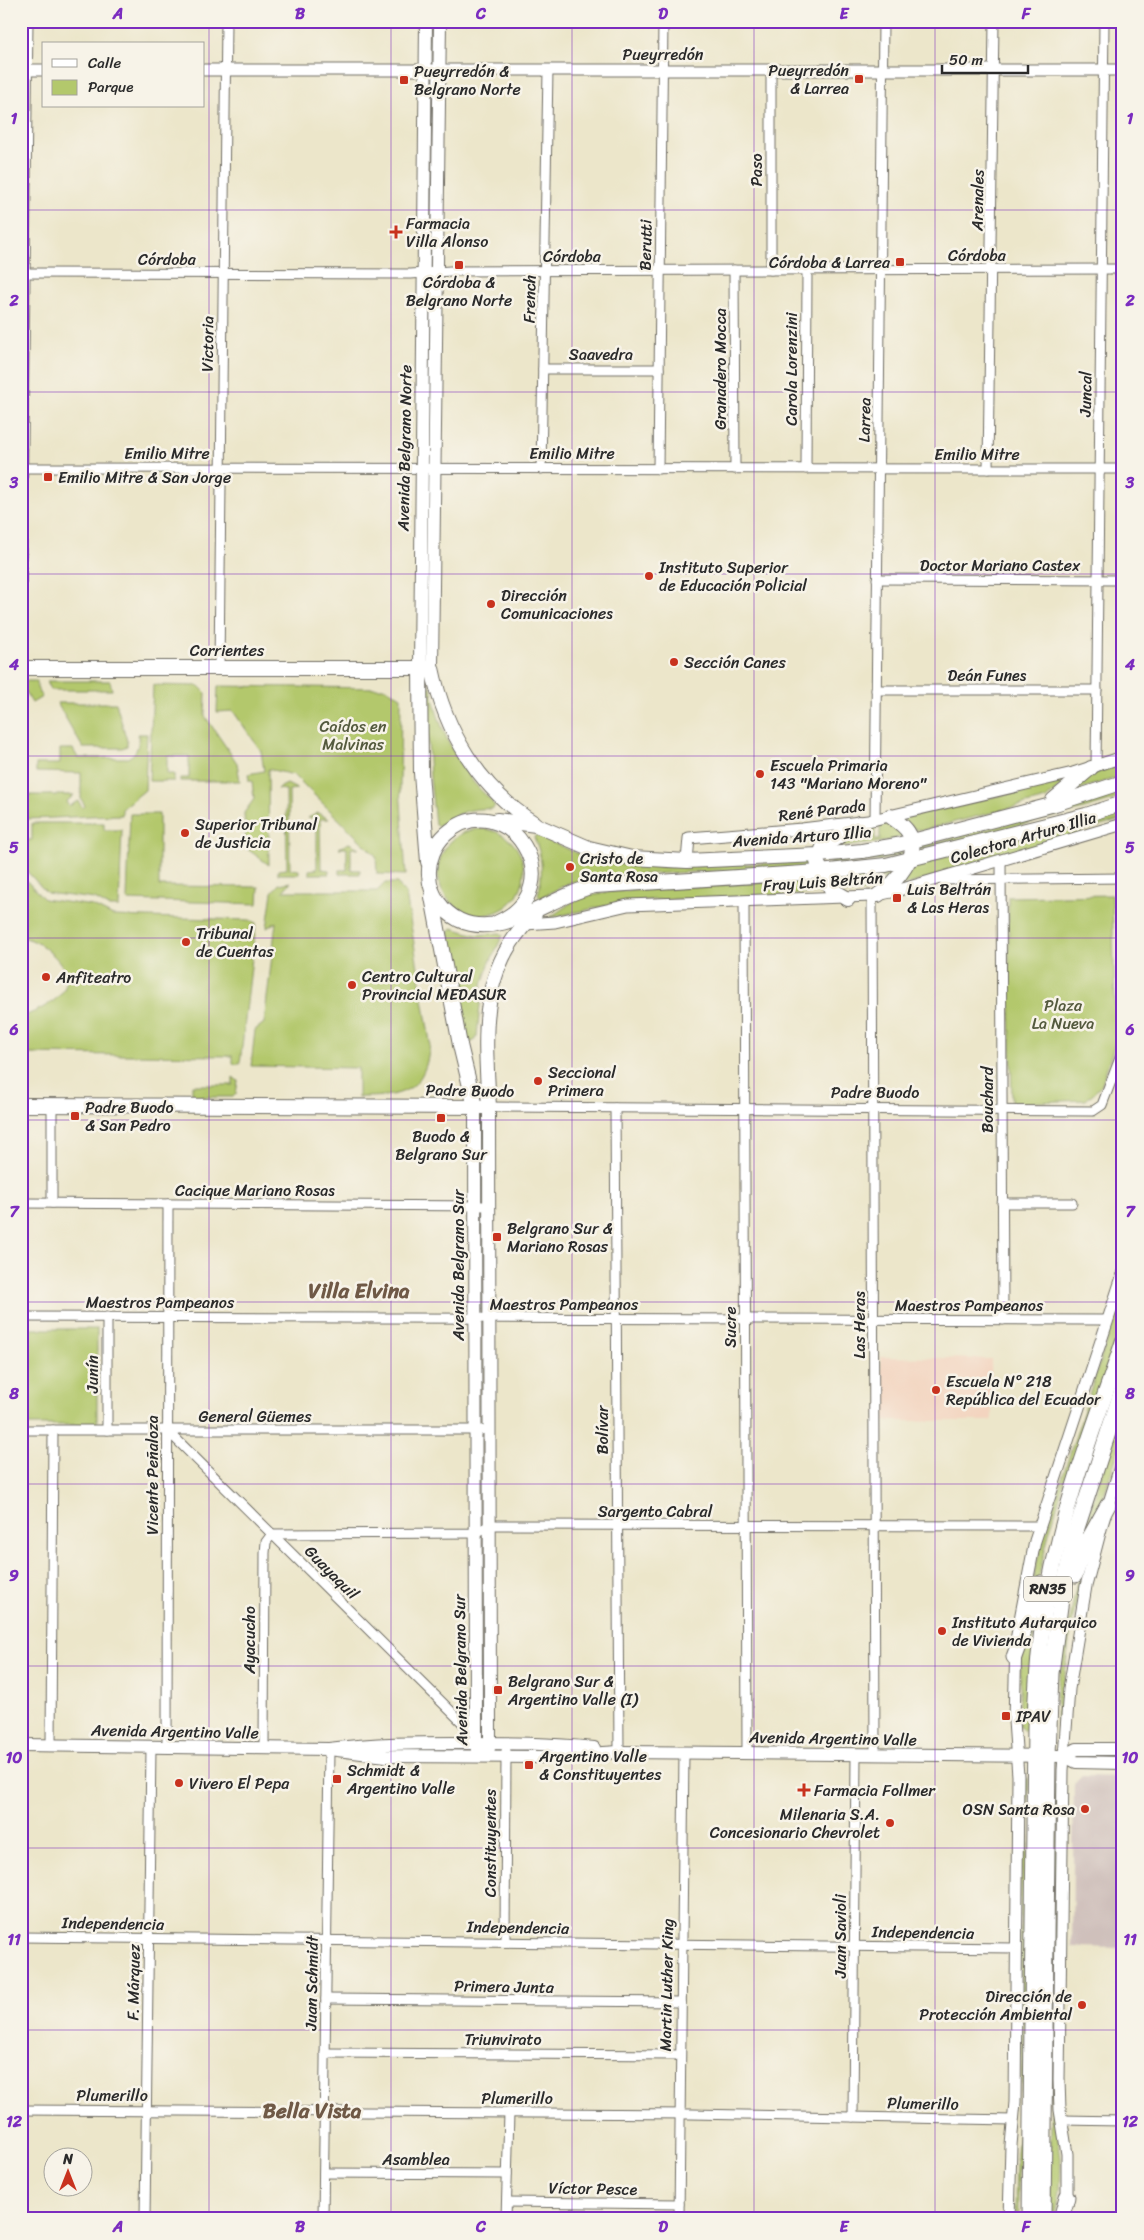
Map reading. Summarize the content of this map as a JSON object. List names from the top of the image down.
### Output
{
  "streets": {
    "highway": ["RN35"],
    "main road": [
      "Avenida Belgrano Norte",
      "Corrientes",
      "Avenida Arturo Illia",
      "Padre Buodo",
      "Avenida Belgrano Sur",
      "Avenida Argentino Valle"
    ],
    "street": [
      "Pueyrredón",
      "Paso",
      "Arenales",
      "Berutti",
      "Córdoba",
      "French",
      "Victoria",
      "Saavedra",
      "Granadero Mocca",
      "Carola Lorenzini",
      "Juncal",
      "Larrea",
      "Emilio Mitre",
      "Doctor Mariano Castex",
      "Deán Funes",
      "René Parada",
      "Colectora Arturo Illia",
      "Fray Luis Beltrán",
      "Bouchard",
      "Cacique Mariano Rosas",
      "Maestros Pampeanos",
      "Las Heras",
      "Sucre",
      "Junín",
      "General Güemes",
      "Bolívar",
      "Vicente Peñaloza",
      "Sargento Cabral",
      "Guayaquil",
      "Ayacucho",
      "Constituyentes",
      "Independencia",
      "Juan Savioli",
      "F. Márquez",
      "Juan Schmidt",
      "Martin Luther King",
      "Primera Junta",
      "Triunvirato",
      "Plumerillo",
      "Asamblea",
      "Víctor Pesce"
    ]
  },
  "crossings": [
    ["Pueyrredón", "Paso"],
    ["Pueyrredón", "Arenales"],
    ["Pueyrredón", "Berutti"],
    ["Pueyrredón", "French"],
    ["Pueyrredón", "Victoria"],
    ["Pueyrredón", "Juncal"],
    ["Pueyrredón", "Larrea"],
    ["Pueyrredón", "Avenida Belgrano Norte"],
    ["Paso", "Córdoba"],
    ["Arenales", "Córdoba"],
    ["Arenales", "Emilio Mitre"],
    ["Berutti", "Córdoba"],
    ["Berutti", "Saavedra"],
    ["Berutti", "Emilio Mitre"],
    ["Córdoba", "French"],
    ["Córdoba", "Victoria"],
    ["Córdoba", "Granadero Mocca"],
    ["Córdoba", "Carola Lorenzini"],
    ["Córdoba", "Juncal"],
    ["Córdoba", "Larrea"],
    ["Córdoba", "Avenida Belgrano Norte"],
    ["French", "Saavedra"],
    ["French", "Emilio Mitre"],
    ["Victoria", "Emilio Mitre"],
    ["Victoria", "Corrientes"],
    ["Granadero Mocca", "Emilio Mitre"],
    ["Carola Lorenzini", "Emilio Mitre"],
    ["Juncal", "Emilio Mitre"],
    ["Juncal", "Doctor Mariano Castex"],
    ["Juncal", "Deán Funes"],
    ["Juncal", "René Parada"],
    ["Larrea", "Emilio Mitre"],
    ["Larrea", "Doctor Mariano Castex"],
    ["Larrea", "Deán Funes"],
    ["Larrea", "René Parada"],
    ["Avenida Belgrano Norte", "Emilio Mitre"],
    ["Avenida Belgrano Norte", "Corrientes"],
    ["Avenida Belgrano Norte", "Avenida Arturo Illia"],
    ["Avenida Belgrano Norte", "Avenida Belgrano Sur"],
    ["René Parada", "Avenida Arturo Illia"],
    ["Avenida Arturo Illia", "Fray Luis Beltrán"],
    ["Avenida Arturo Illia", "Avenida Belgrano Sur"],
    ["Colectora Arturo Illia", "Fray Luis Beltrán"],
    ["Colectora Arturo Illia", "Bouchard"],
    ["Fray Luis Beltrán", "Bouchard"],
    ["Fray Luis Beltrán", "Avenida Belgrano Sur"],
    ["Fray Luis Beltrán", "Las Heras"],
    ["Fray Luis Beltrán", "Sucre"],
    ["Padre Buodo", "Bouchard"],
    ["Padre Buodo", "Avenida Belgrano Sur"],
    ["Padre Buodo", "Las Heras"],
    ["Padre Buodo", "Sucre"],
    ["Padre Buodo", "Bolívar"],
    ["Bouchard", "Maestros Pampeanos"],
    ["Cacique Mariano Rosas", "Avenida Belgrano Sur"],
    ["Cacique Mariano Rosas", "Vicente Peñaloza"],
    ["Avenida Belgrano Sur", "Maestros Pampeanos"],
    ["Avenida Belgrano Sur", "General Güemes"],
    ["Avenida Belgrano Sur", "Sargento Cabral"],
    ["Avenida Belgrano Sur", "Guayaquil"],
    ["Avenida Belgrano Sur", "Avenida Argentino Valle"],
    ["Maestros Pampeanos", "Las Heras"],
    ["Maestros Pampeanos", "Sucre"],
    ["Maestros Pampeanos", "Junín"],
    ["Maestros Pampeanos", "Bolívar"],
    ["Maestros Pampeanos", "Vicente Peñaloza"],
    ["Las Heras", "Sargento Cabral"],
    ["Las Heras", "Avenida Argentino Valle"],
    ["Sucre", "Sargento Cabral"],
    ["Sucre", "Avenida Argentino Valle"],
    ["Junín", "General Güemes"],
    ["General Güemes", "Vicente Peñaloza"],
    ["General Güemes", "Guayaquil"],
    ["Bolívar", "Sargento Cabral"],
    ["Bolívar", "Avenida Argentino Valle"],
    ["Vicente Peñaloza", "Guayaquil"],
    ["Vicente Peñaloza", "Avenida Argentino Valle"],
    ["Guayaquil", "Ayacucho"],
    ["Guayaquil", "Avenida Argentino Valle"],
    ["RN35", "Avenida Argentino Valle"],
    ["Ayacucho", "Avenida Argentino Valle"],
    ["Avenida Argentino Valle", "Constituyentes"],
    ["Avenida Argentino Valle", "Juan Savioli"],
    ["Avenida Argentino Valle", "F. Márquez"],
    ["Avenida Argentino Valle", "Juan Schmidt"],
    ["Avenida Argentino Valle", "Martin Luther King"],
    ["Constituyentes", "Independencia"],
    ["Independencia", "Juan Savioli"],
    ["Independencia", "F. Márquez"],
    ["Independencia", "Juan Schmidt"],
    ["Independencia", "Martin Luther King"],
    ["Juan Savioli", "Plumerillo"],
    ["F. Márquez", "Plumerillo"],
    ["Juan Schmidt", "Primera Junta"],
    ["Juan Schmidt", "Triunvirato"],
    ["Juan Schmidt", "Plumerillo"],
    ["Juan Schmidt", "Asamblea"],
    ["Martin Luther King", "Primera Junta"],
    ["Martin Luther King", "Triunvirato"],
    ["Martin Luther King", "Plumerillo"],
    ["Martin Luther King", "Víctor Pesce"]
  ],
  "districts": ["Villa Elvina", "Bella Vista"],
  "parks": ["Caídos en Malvinas", "Plaza La Nueva"],
  "places": {
    "transit": [
      "Pueyrredón & Larrea",
      "Pueyrredón & Belgrano Norte",
      "Córdoba & Larrea",
      "Córdoba & Belgrano Norte",
      "Emilio Mitre & San Jorge",
      "Luis Beltrán & Las Heras",
      "Padre Buodo & San Pedro",
      "Buodo & Belgrano Sur",
      "Belgrano Sur & Mariano Rosas",
      "Belgrano Sur & Argentino Valle (I)",
      "IPAV",
      "Argentino Valle & Constituyentes",
      "Schmidt & Argentino Valle"
    ],
    "health": ["Farmacia Villa Alonso", "Farmacia Follmer"],
    "other": [
      "Instituto Superior de Educación Policial",
      "Dirección Comunicaciones",
      "Sección Canes",
      "Escuela Primaria 143 \"Mariano Moreno\"",
      "Superior Tribunal de Justicia",
      "Cristo de Santa Rosa",
      "Tribunal de Cuentas",
      "Anfiteatro",
      "Centro Cultural Provincial MEDASUR",
      "Seccional Primera",
      "Escuela N° 218 República del Ecuador",
      "Instituto Autarquico de Vivienda",
      "Vivero El Pepa",
      "OSN Santa Rosa",
      "Milenaria S.A. Concesionario Chevrolet",
      "Dirección de Protección Ambiental"
    ]
  },
  "legend": ["Calle", "Parque"],
  "scale_bar": "50 m",
  "north": "top",
  "grid": {
    "columns": [
      "A",
      "B",
      "C",
      "D",
      "E",
      "F"
    ],
    "rows": [
      "1",
      "2",
      "3",
      "4",
      "5",
      "6",
      "7",
      "8",
      "9",
      "10",
      "11",
      "12"
    ]
  }
}
